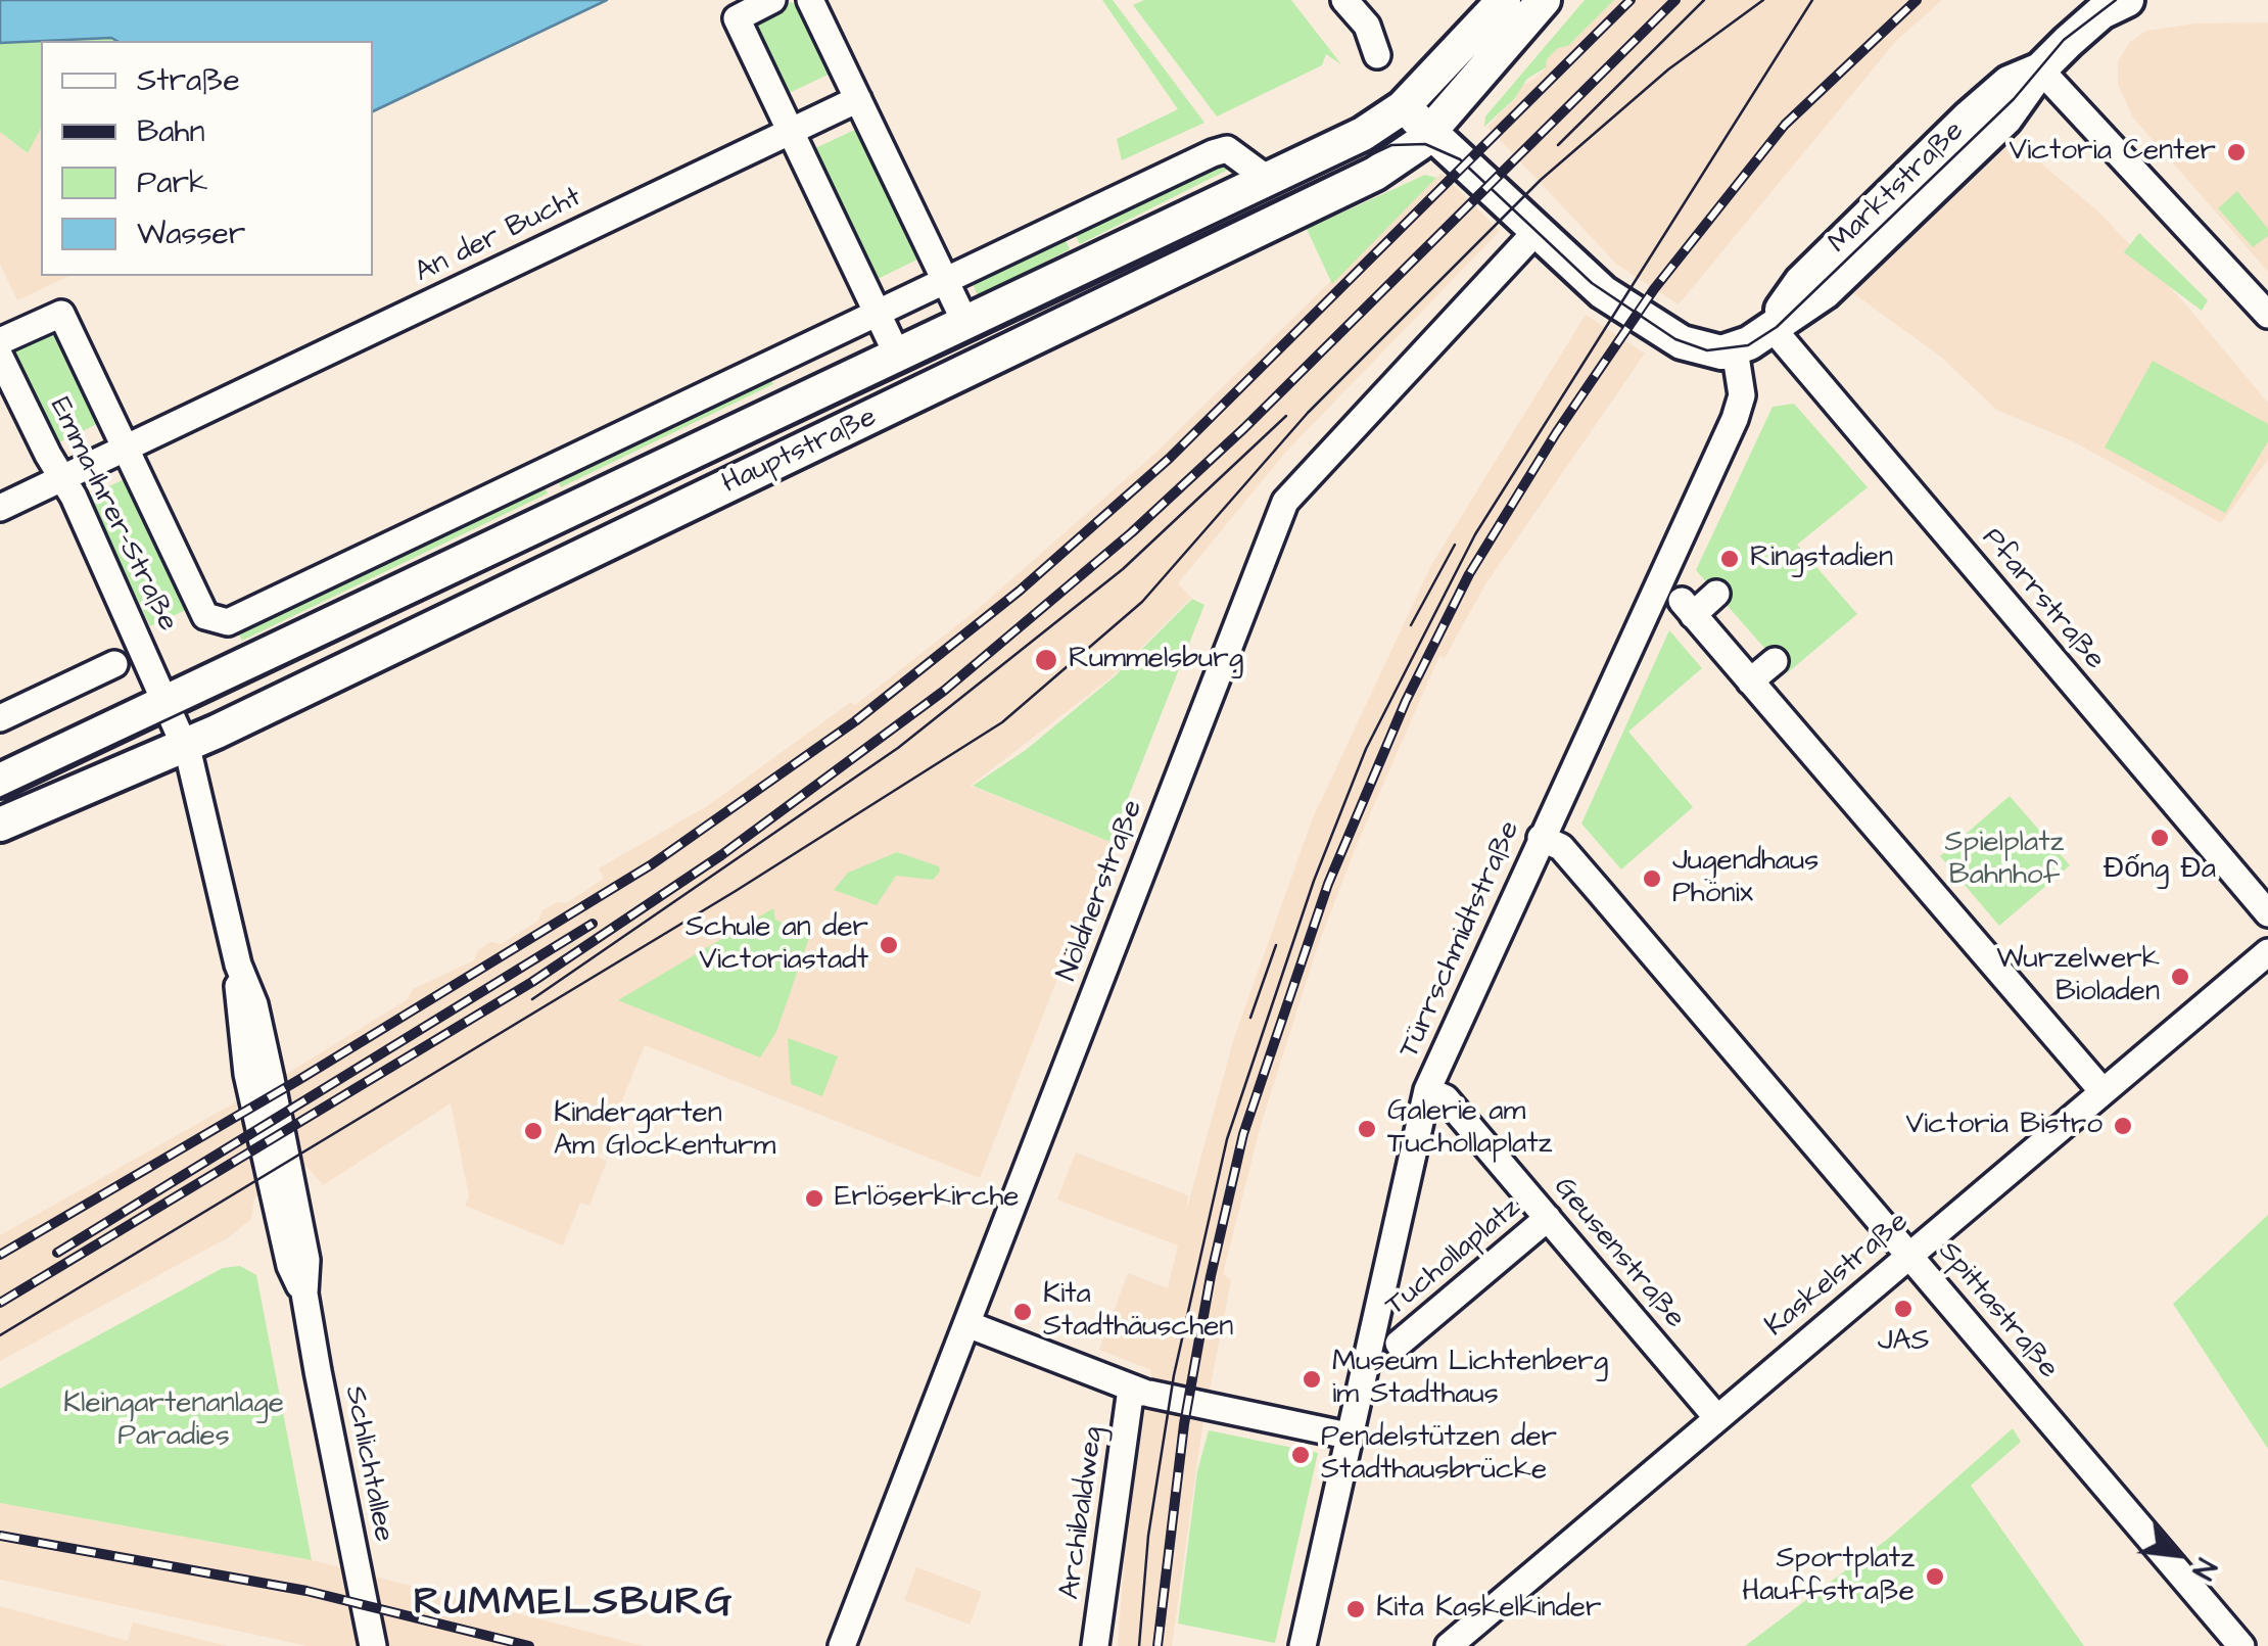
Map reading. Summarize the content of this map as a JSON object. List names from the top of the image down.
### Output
{
  "streets": {
    "main road": ["Marktstraße", "Hauptstraße"],
    "street": [
      "An der Bucht",
      "Emma-Ihrer-Straße",
      "Pfarrstraße",
      "Nöldnerstraße",
      "Türrschmidtstraße",
      "Geusenstraße",
      "Tuchollaplatz",
      "Kaskelstraße",
      "Spittastraße",
      "Schlichtallee",
      "Archibaldweg"
    ]
  },
  "crossings": [
    ["Marktstraße", "Pfarrstraße"],
    ["Marktstraße", "Türrschmidtstraße"],
    ["An der Bucht", "Emma-Ihrer-Straße"],
    ["Hauptstraße", "Emma-Ihrer-Straße"],
    ["Hauptstraße", "Schlichtallee"],
    ["Emma-Ihrer-Straße", "Schlichtallee"],
    ["Türrschmidtstraße", "Geusenstraße"],
    ["Türrschmidtstraße", "Spittastraße"],
    ["Geusenstraße", "Tuchollaplatz"],
    ["Geusenstraße", "Kaskelstraße"],
    ["Kaskelstraße", "Spittastraße"]
  ],
  "districts": ["RUMMELSBURG"],
  "parks": ["Spielplatz Bahnhof", "Kleingartenanlage Paradies"],
  "places": [
    "Victoria Center",
    "Ringstadien",
    "Rummelsburg",
    "Đống Đa",
    "Jugendhaus Phönix",
    "Schule an der Victoriastadt",
    "Wurzelwerk Bioladen",
    "Victoria Bistro",
    "Galerie am Tuchollaplatz",
    "Kindergarten Am Glockenturm",
    "Erlöserkirche",
    "JAS",
    "Kita Stadthäuschen",
    "Museum Lichtenberg im Stadthaus",
    "Pendelstützen der Stadthausbrücke",
    "Sportplatz Hauffstraße",
    "Kita Kaskelkinder"
  ],
  "legend": [
    "Straße",
    "Bahn",
    "Park",
    "Wasser"
  ],
  "north": "bottom right"
}
